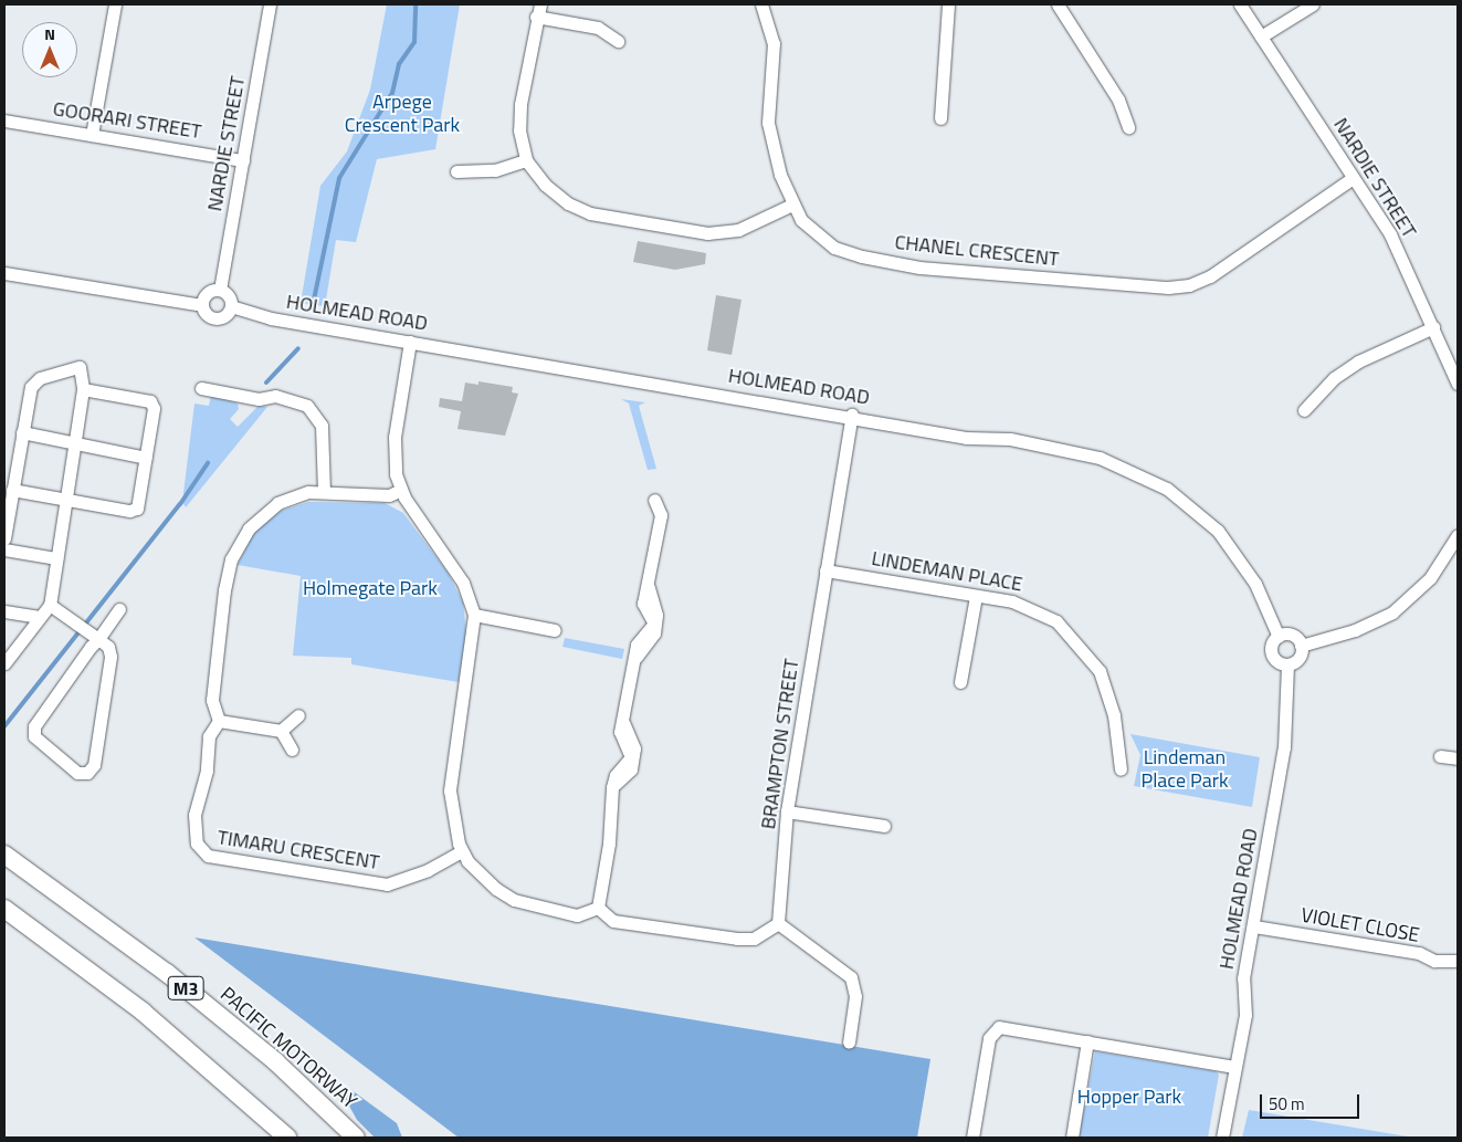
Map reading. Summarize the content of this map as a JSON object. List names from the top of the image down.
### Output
{
  "streets": {
    "highway": ["M3", "PACIFIC MOTORWAY"],
    "street": [
      "GOORARI STREET",
      "NARDIE STREET",
      "CHANEL CRESCENT",
      "HOLMEAD ROAD",
      "LINDEMAN PLACE",
      "BRAMPTON STREET",
      "TIMARU CRESCENT",
      "VIOLET CLOSE"
    ]
  },
  "crossings": [
    ["GOORARI STREET", "NARDIE STREET"],
    ["NARDIE STREET", "CHANEL CRESCENT"],
    ["NARDIE STREET", "HOLMEAD ROAD"],
    ["HOLMEAD ROAD", "BRAMPTON STREET"],
    ["HOLMEAD ROAD", "VIOLET CLOSE"],
    ["LINDEMAN PLACE", "BRAMPTON STREET"]
  ],
  "parks": [
    "Arpege Crescent Park",
    "Holmegate Park",
    "Lindeman Place Park",
    "Hopper Park"
  ],
  "scale_bar": "50 m",
  "north": "top"
}
